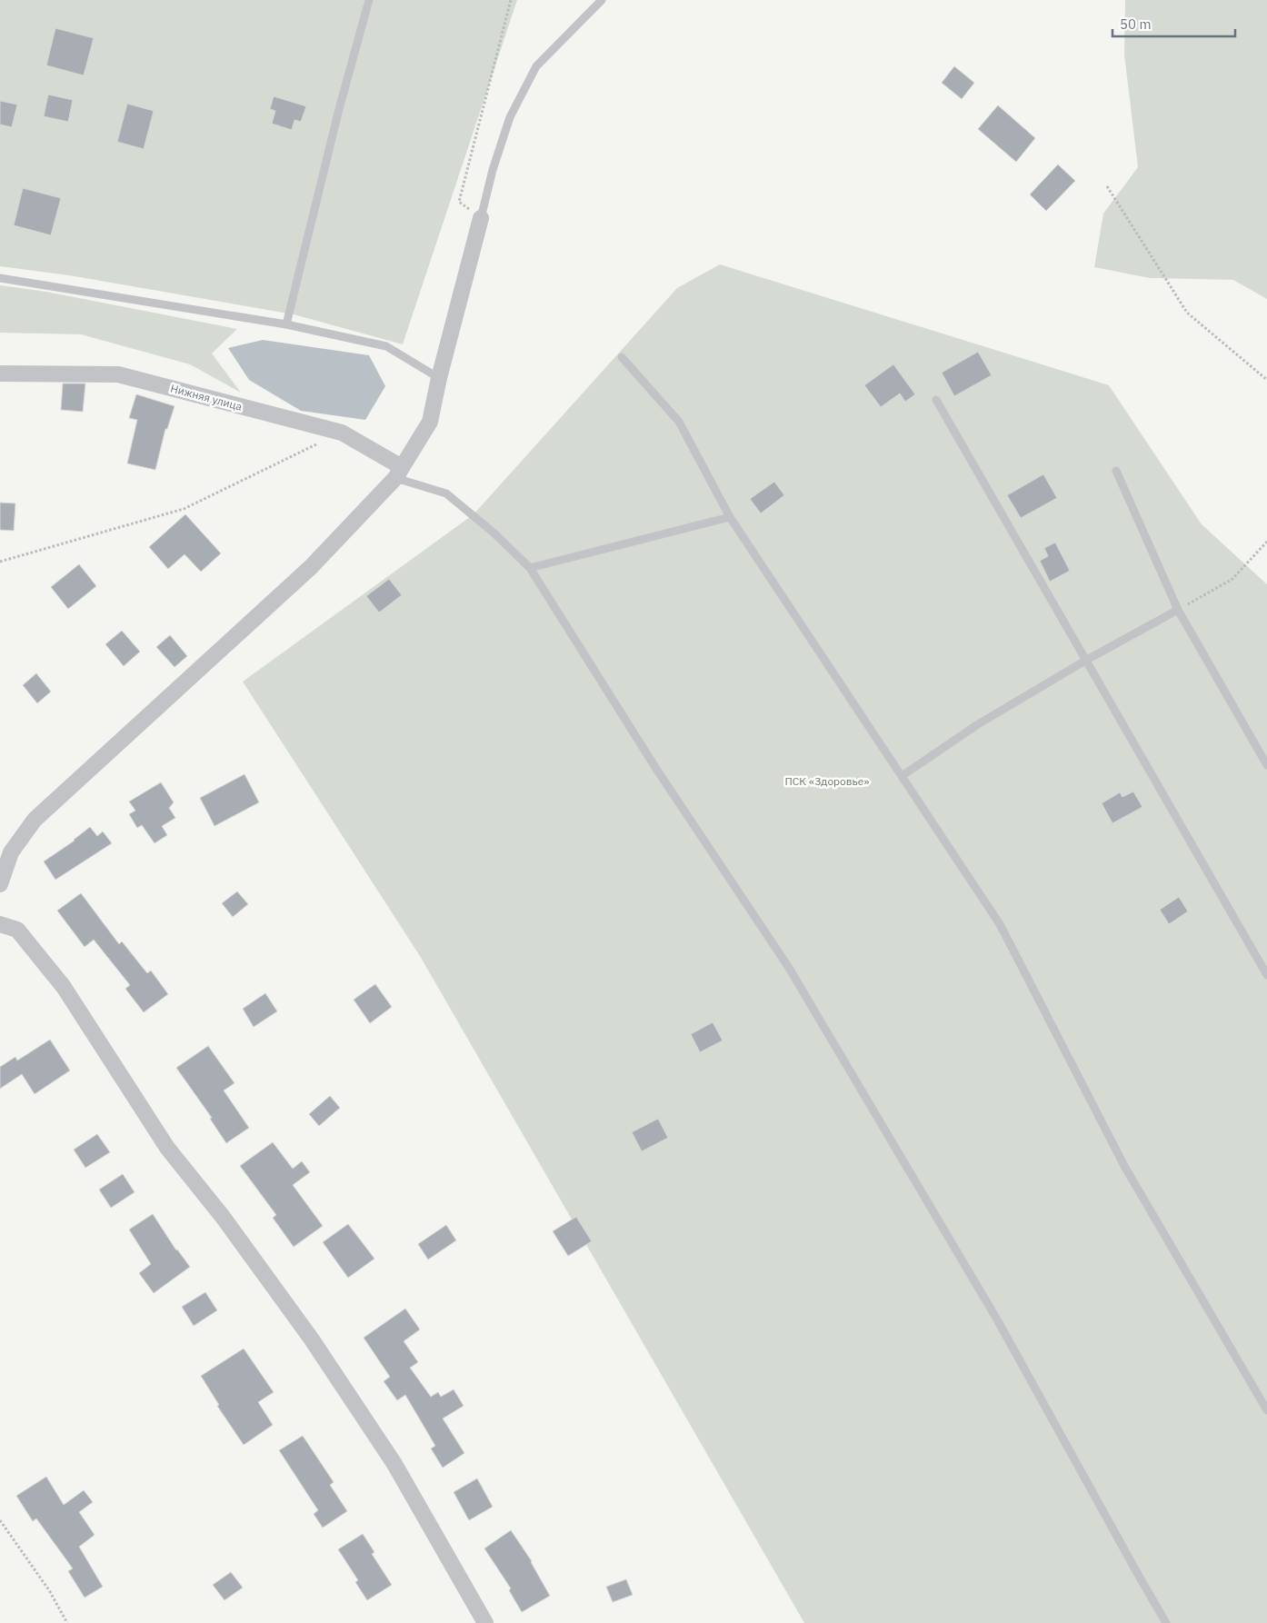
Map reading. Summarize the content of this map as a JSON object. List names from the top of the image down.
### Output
{
  "streets": {
    "street": ["Нижняя улица"]
  },
  "parks": ["ПСК «Здоровье»"],
  "scale_bar": "50 m"
}
